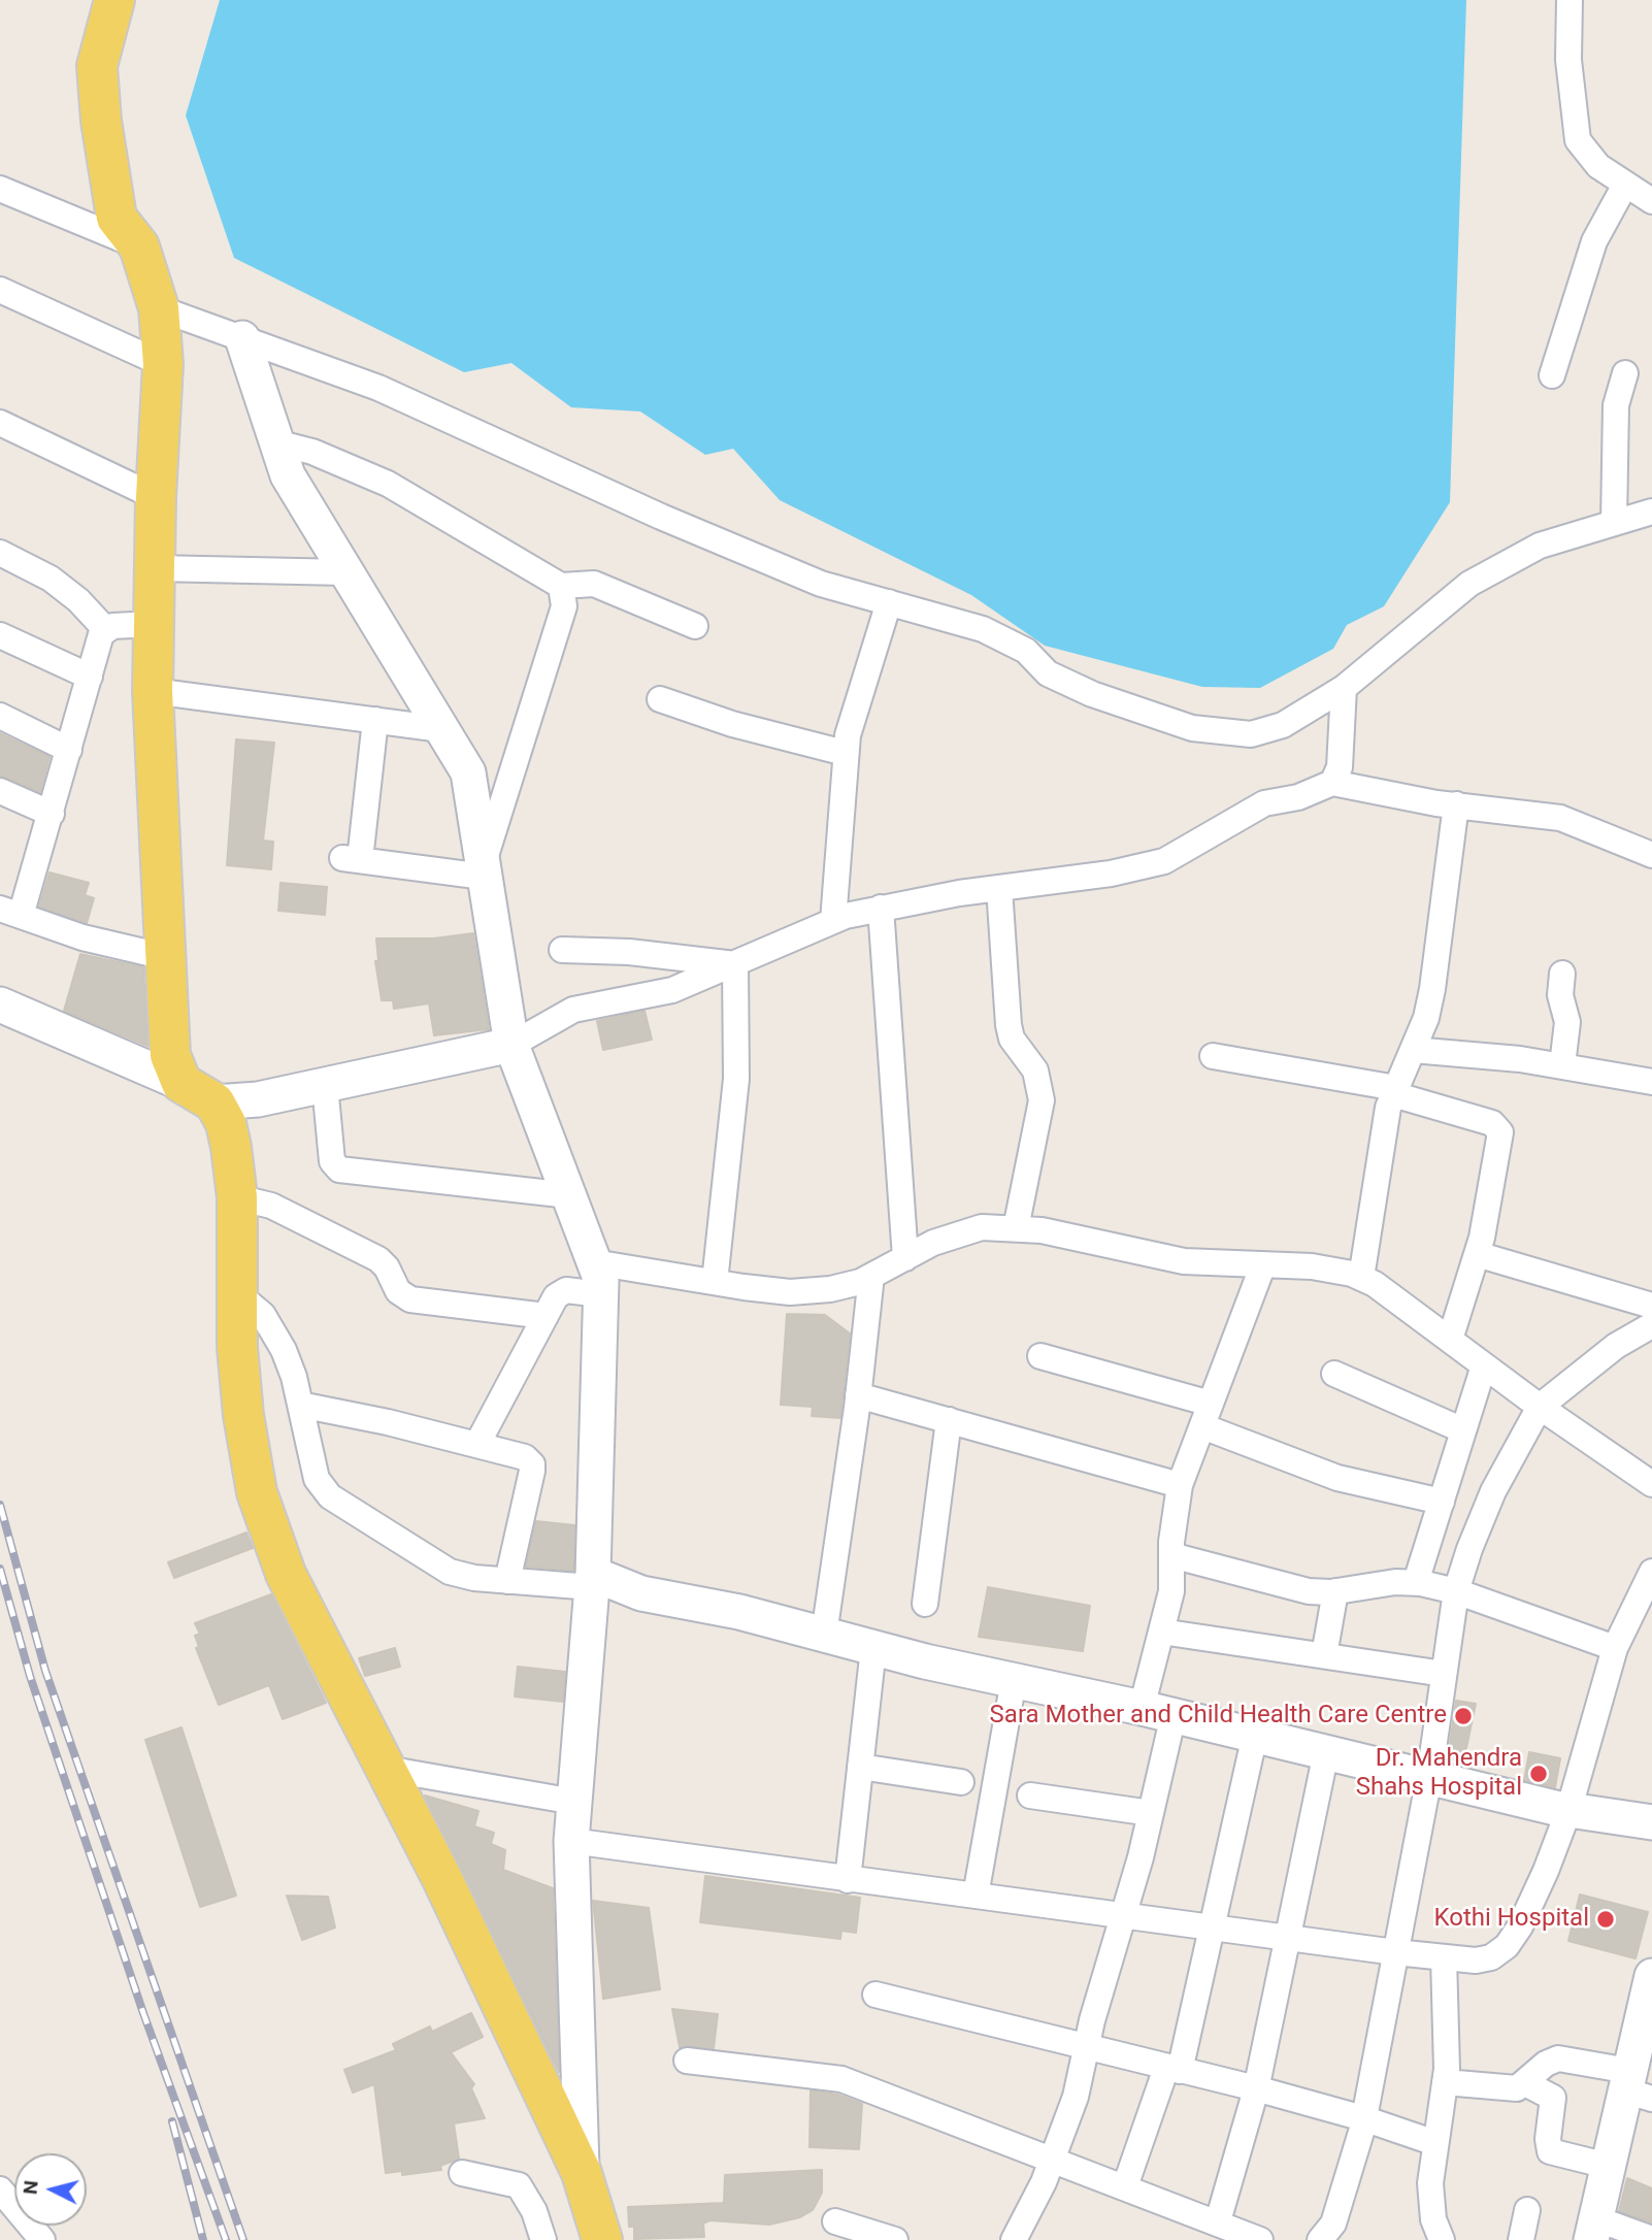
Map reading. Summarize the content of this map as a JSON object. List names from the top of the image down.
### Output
{
  "places": ["Sara Mother and Child Health Care Centre", "Dr. Mahendra Shahs Hospital", "Kothi Hospital"],
  "north": "left"
}
